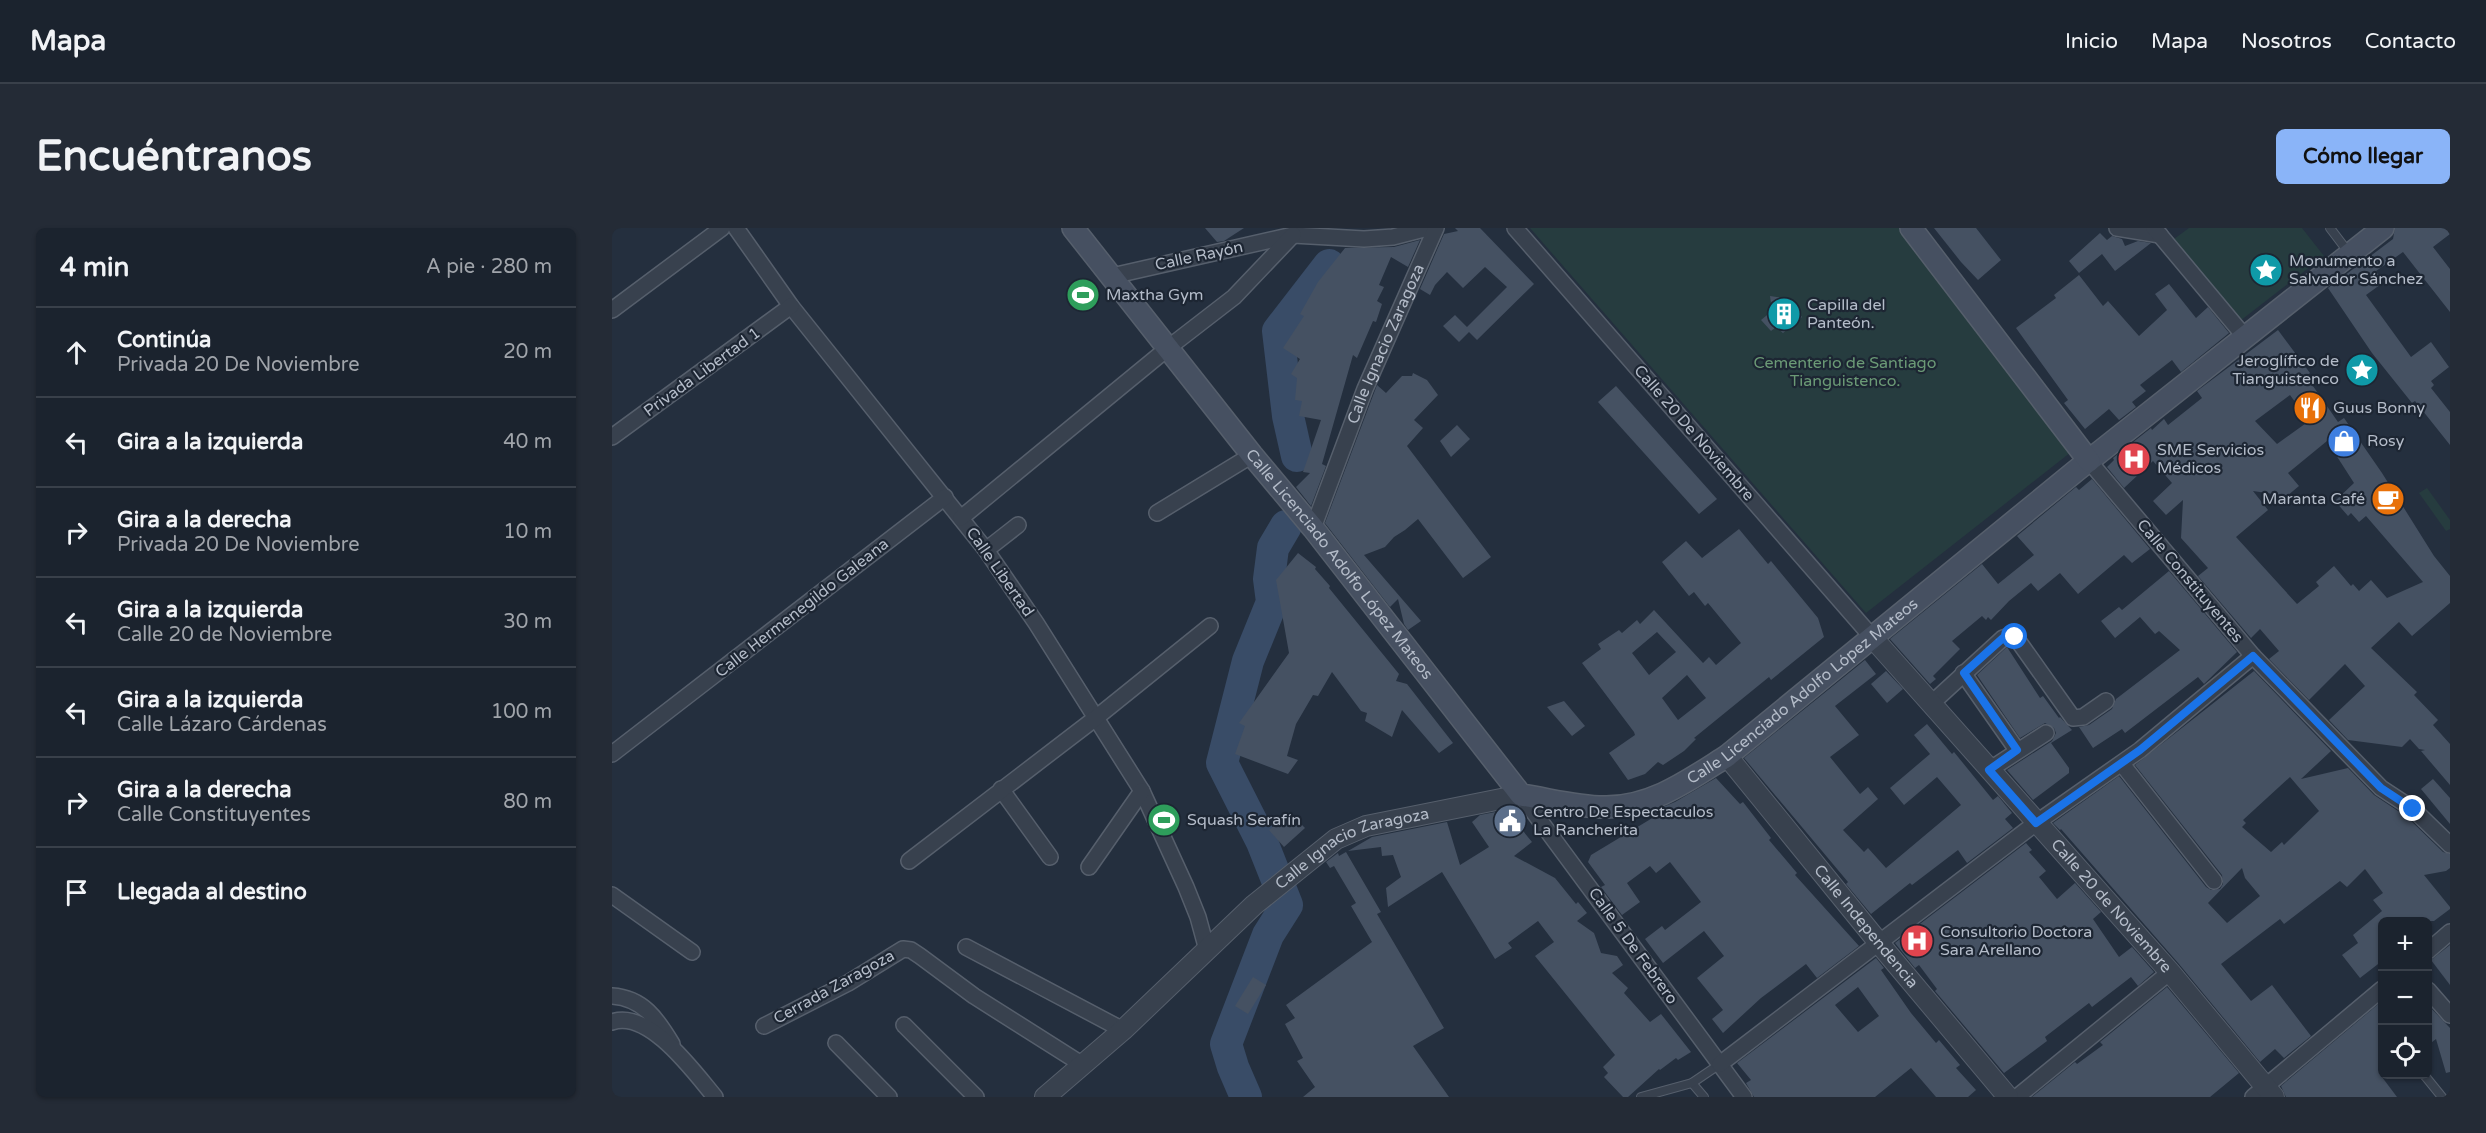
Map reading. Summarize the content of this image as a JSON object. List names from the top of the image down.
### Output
{
  "streets": {
    "main road": ["Calle Licenciado Adolfo López Mateos"],
    "street": [
      "Calle Rayón",
      "Calle Ignacio Zaragoza",
      "Privada Libertad 1",
      "Calle 20 De Noviembre",
      "Calle Libertad",
      "Calle Constituyentes",
      "Calle Hermenegildo Galeana",
      "Calle 20 de Noviembre",
      "Calle Independencia",
      "Calle 5 De Febrero",
      "Cerrada Zaragoza"
    ]
  },
  "crossings": [
    ["Calle Ignacio Zaragoza", "Calle Licenciado Adolfo López Mateos"],
    ["Calle Ignacio Zaragoza", "Calle Libertad"],
    ["Calle Ignacio Zaragoza", "Calle 5 De Febrero"],
    ["Calle Ignacio Zaragoza", "Cerrada Zaragoza"],
    ["Privada Libertad 1", "Calle Libertad"],
    ["Calle 20 De Noviembre", "Calle Licenciado Adolfo López Mateos"],
    ["Calle 20 De Noviembre", "Calle 20 de Noviembre"],
    ["Calle Licenciado Adolfo López Mateos", "Calle Constituyentes"],
    ["Calle Licenciado Adolfo López Mateos", "Calle 20 de Noviembre"],
    ["Calle Licenciado Adolfo López Mateos", "Calle Independencia"],
    ["Calle Licenciado Adolfo López Mateos", "Calle 5 De Febrero"],
    ["Calle Libertad", "Calle Hermenegildo Galeana"]
  ],
  "parks": ["Cementerio de Santiago Tianguistenco."],
  "places": {
    "place": ["Monumento a Salvador Sánchez", "Jeroglífico de Tianguistenco"],
    "sports": ["Maxtha Gym", "Squash Serafín"],
    "building": ["Capilla del Panteón."],
    "restaurant": ["Guus Bonny"],
    "shop": ["Rosy"],
    "hospital": ["SME Servicios Médicos", "Consultorio Doctora Sara Arellano"],
    "cafe": ["Maranta Café"],
    "public building": ["Centro De Espectaculos La Rancherita"]
  },
  "page": {
    "header": "Mapa",
    "nav": [
      "Inicio",
      "Mapa",
      "Nosotros",
      "Contacto"
    ],
    "buttons": "Cómo llegar",
    "title": "Encuéntranos",
    "heading": ["4 min", "A pie · 280 m"],
    "list": [
      ["Continúa", "Privada 20 De Noviembre", "20 m"],
      ["Gira a la izquierda", "40 m"],
      ["Gira a la derecha", "Privada 20 De Noviembre", "10 m"],
      ["Gira a la izquierda", "Calle 20 de Noviembre", "30 m"],
      ["Gira a la izquierda", "Calle Lázaro Cárdenas", "100 m"],
      ["Gira a la derecha", "Calle Constituyentes", "80 m"],
      "Llegada al destino"
    ],
    "map_buttons": ["+", "−"]
  }
}
